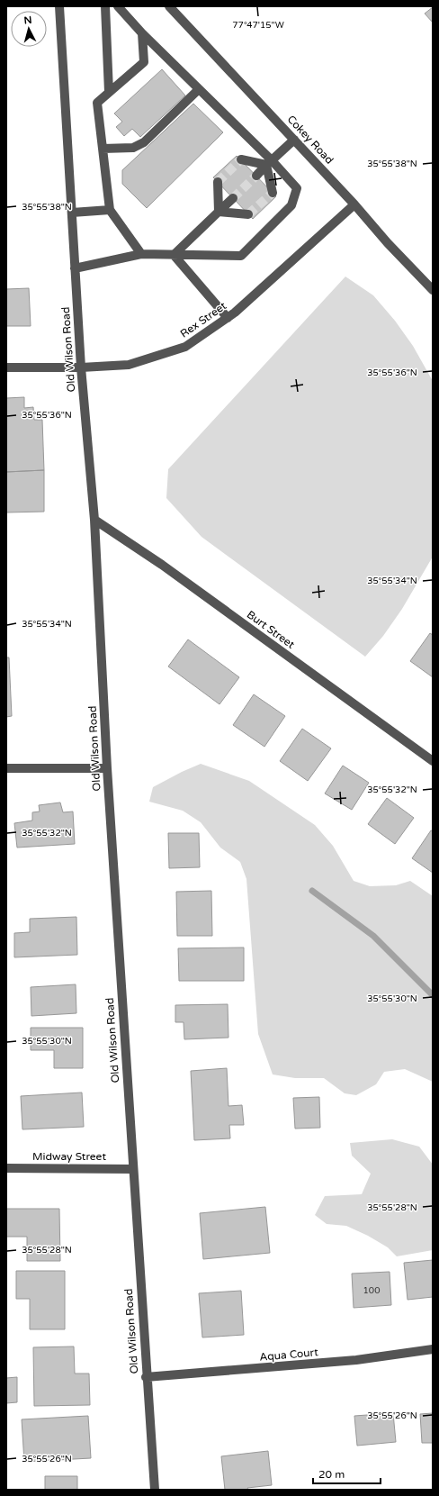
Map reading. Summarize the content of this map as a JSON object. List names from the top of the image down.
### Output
{
  "streets": {
    "street": [
      "Cokey Road",
      "Rex Street",
      "Old Wilson Road",
      "Burt Street",
      "Midway Street",
      "Aqua Court"
    ]
  },
  "crossings": [
    ["Cokey Road", "Rex Street"],
    ["Rex Street", "Old Wilson Road"],
    ["Old Wilson Road", "Burt Street"],
    ["Old Wilson Road", "Midway Street"],
    ["Old Wilson Road", "Aqua Court"]
  ],
  "house_numbers": ["100"],
  "scale_bar": "20 m",
  "north": "top",
  "coordinates": [
    "77°47'15\"W",
    "35°55'38\"N",
    "35°55'36\"N",
    "35°55'34\"N",
    "35°55'32\"N",
    "35°55'30\"N",
    "35°55'28\"N",
    "35°55'26\"N"
  ]
}
